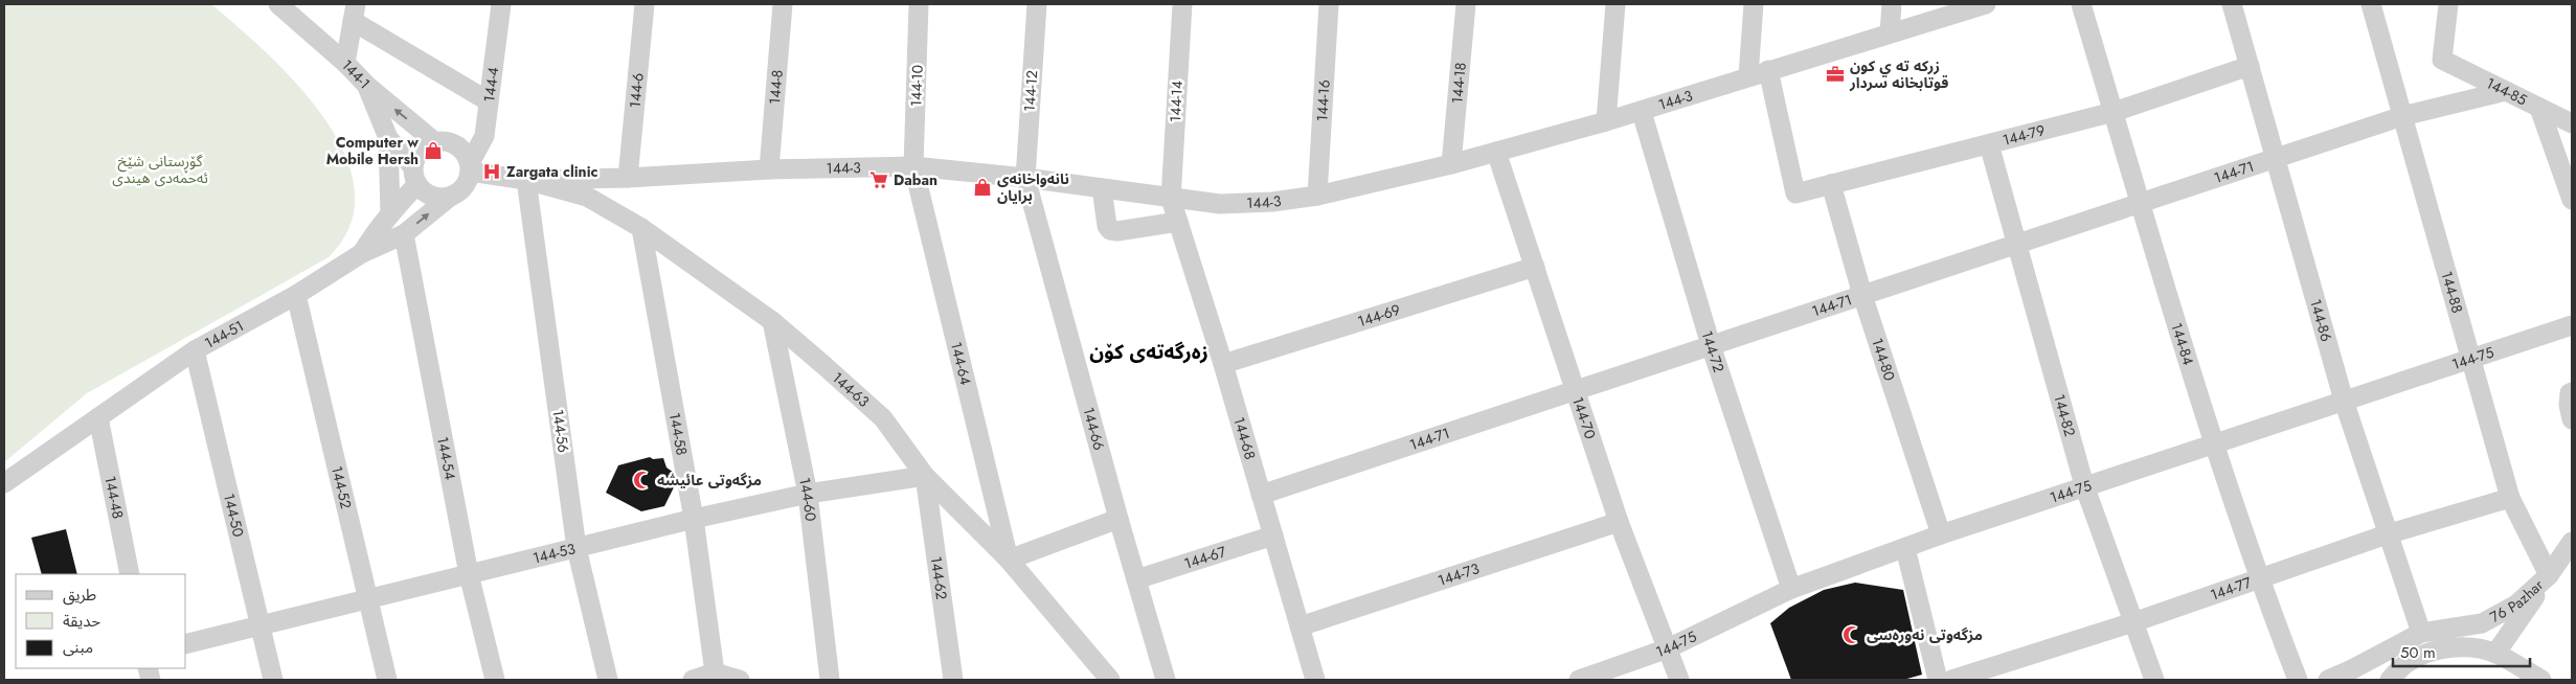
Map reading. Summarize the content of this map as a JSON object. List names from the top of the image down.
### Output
{
  "streets": {
    "street": [
      "144-1",
      "144-18",
      "144-4",
      "144-10",
      "144-8",
      "144-6",
      "144-12",
      "144-85",
      "144-16",
      "144-3",
      "144-14",
      "144-79",
      "144-71",
      "144-88",
      "144-69",
      "144-86",
      "144-51",
      "144-84",
      "144-72",
      "144-75",
      "144-80",
      "144-64",
      "144-63",
      "144-82",
      "144-70",
      "144-66",
      "144-56",
      "144-58",
      "144-68",
      "144-54",
      "144-52",
      "144-48",
      "144-60",
      "144-50",
      "144-53",
      "144-67",
      "144-73",
      "144-62",
      "144-77",
      "76 Pazhar"
    ]
  },
  "crossings": [
    ["144-1", "144-4"],
    ["144-1", "144-3"],
    ["144-1", "144-51"],
    ["144-18", "144-3"],
    ["144-4", "144-3"],
    ["144-4", "144-51"],
    ["144-10", "144-3"],
    ["144-10", "144-64"],
    ["144-8", "144-3"],
    ["144-6", "144-3"],
    ["144-12", "144-3"],
    ["144-12", "144-66"],
    ["144-85", "144-71"],
    ["144-16", "144-3"],
    ["144-3", "144-14"],
    ["144-3", "144-79"],
    ["144-3", "144-51"],
    ["144-3", "144-72"],
    ["144-3", "144-64"],
    ["144-3", "144-63"],
    ["144-3", "144-70"],
    ["144-3", "144-66"],
    ["144-3", "144-56"],
    ["144-3", "144-68"],
    ["144-14", "144-68"],
    ["144-79", "144-86"],
    ["144-79", "144-84"],
    ["144-79", "144-80"],
    ["144-79", "144-82"],
    ["144-71", "144-88"],
    ["144-71", "144-86"],
    ["144-71", "144-84"],
    ["144-71", "144-72"],
    ["144-71", "144-80"],
    ["144-71", "144-82"],
    ["144-71", "144-70"],
    ["144-71", "144-68"],
    ["144-88", "144-75"],
    ["144-88", "144-77"],
    ["144-88", "76 Pazhar"],
    ["144-69", "144-70"],
    ["144-69", "144-68"],
    ["144-86", "144-75"],
    ["144-86", "144-77"],
    ["144-86", "76 Pazhar"],
    ["144-51", "144-54"],
    ["144-51", "144-52"],
    ["144-51", "144-48"],
    ["144-51", "144-50"],
    ["144-84", "144-75"],
    ["144-84", "144-77"],
    ["144-72", "144-75"],
    ["144-75", "144-80"],
    ["144-75", "144-82"],
    ["144-75", "144-70"],
    ["144-64", "144-63"],
    ["144-63", "144-56"],
    ["144-63", "144-58"],
    ["144-63", "144-60"],
    ["144-63", "144-53"],
    ["144-63", "144-62"],
    ["144-82", "144-77"],
    ["144-70", "144-73"],
    ["144-66", "144-67"],
    ["144-56", "144-53"],
    ["144-58", "144-53"],
    ["144-68", "144-67"],
    ["144-68", "144-73"],
    ["144-54", "144-53"],
    ["144-52", "144-53"],
    ["144-60", "144-53"],
    ["144-50", "144-53"],
    ["144-53", "144-62"]
  ],
  "districts": ["زەرگەتەی کۆن"],
  "parks": ["گۆڕستانی شێخ ئەحمەدی هیندی"],
  "places": {
    "office": ["زركه ته ي كون قوتابخانه سردار"],
    "shop": ["Computer w Mobile Hersh", "نانەواخانەی برایان"],
    "hospital": ["Zargata clinic"],
    "supermarket": ["Daban"],
    "mosque": ["مزگەوتی عائیشە", "مزگەوتی نەورەسی"]
  },
  "legend": ["طريق", "حديقة", "مبنى"],
  "scale_bar": "50 m"
}
